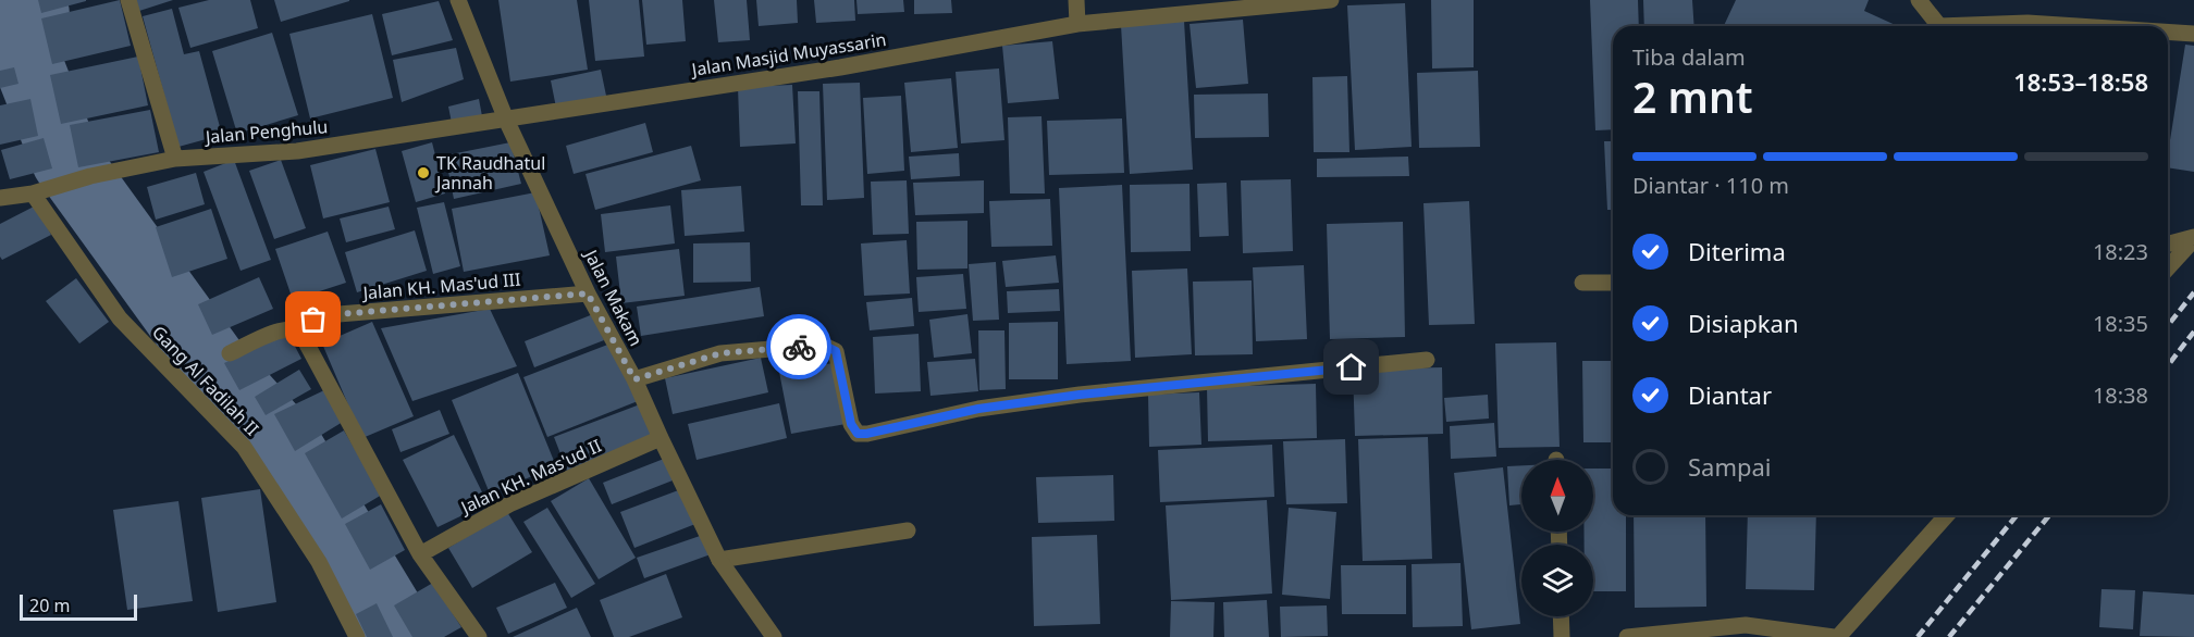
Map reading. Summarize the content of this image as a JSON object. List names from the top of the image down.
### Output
{
  "streets": {
    "street": [
      "Jalan Masjid Muyassarin",
      "Jalan Penghulu",
      "Jalan KH. Mas'ud III",
      "Jalan Makam",
      "Gang Al Fadilah II",
      "Jalan KH. Mas'ud II"
    ]
  },
  "crossings": [
    ["Jalan Masjid Muyassarin", "Jalan Penghulu"],
    ["Jalan Masjid Muyassarin", "Jalan Makam"],
    ["Jalan Penghulu", "Jalan Makam"],
    ["Jalan Penghulu", "Gang Al Fadilah II"],
    ["Jalan KH. Mas'ud III", "Jalan Makam"],
    ["Jalan Makam", "Jalan KH. Mas'ud II"]
  ],
  "places": ["TK Raudhatul Jannah"],
  "scale_bar": "20 m",
  "north": "top",
  "page": {
    "heading": ["2 mnt", "Tiba dalam", "18:53–18:58"],
    "bar": "Diantar · 110 m",
    "list": [
      ["Diterima", "18:23"],
      ["Disiapkan", "18:35"],
      ["Diantar", "18:38"],
      "Sampai"
    ],
    "scale": "20 m"
  }
}
